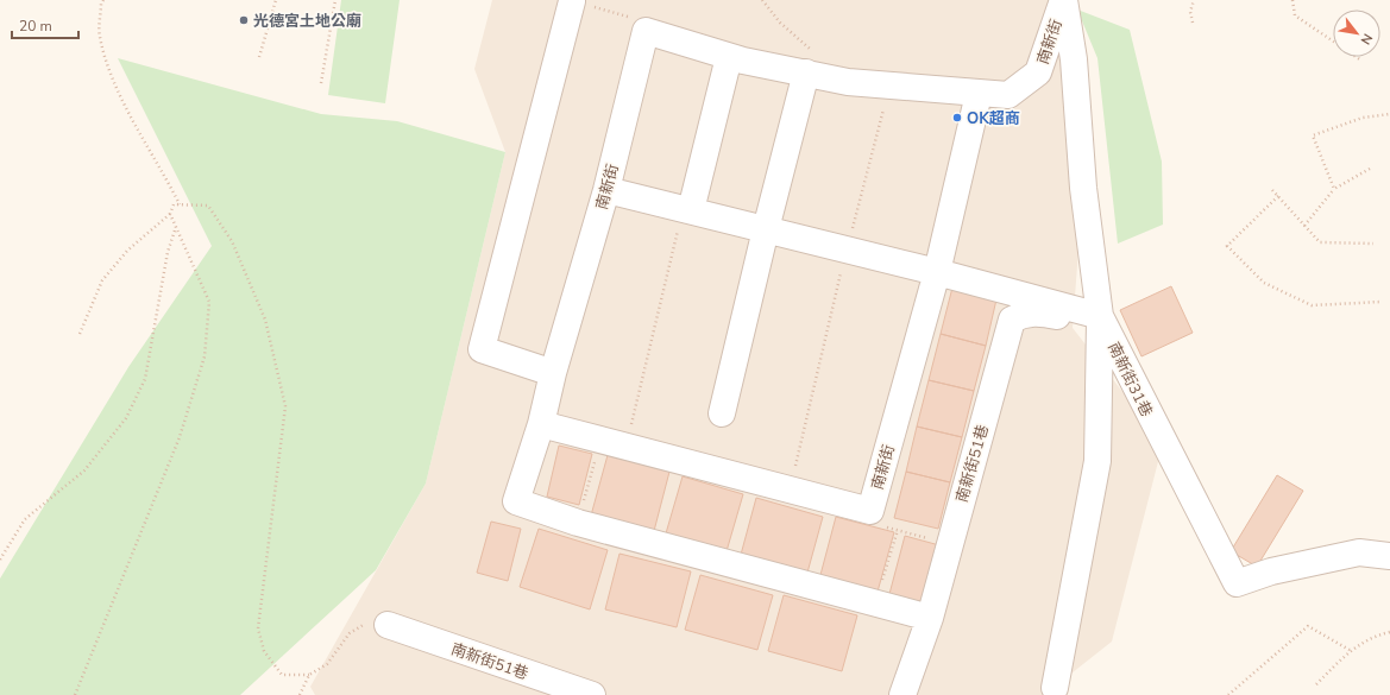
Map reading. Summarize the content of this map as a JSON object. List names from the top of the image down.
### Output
{
  "streets": {
    "street": ["南新街", "南新街31巷", "南新街51巷"]
  },
  "crossings": [
    ["南新街", "南新街31巷"],
    ["南新街", "南新街51巷"],
    ["南新街31巷", "南新街51巷"]
  ],
  "places": ["光德宮土地公廟", "OK超商"],
  "scale_bar": "20 m",
  "north": "bottom right"
}
